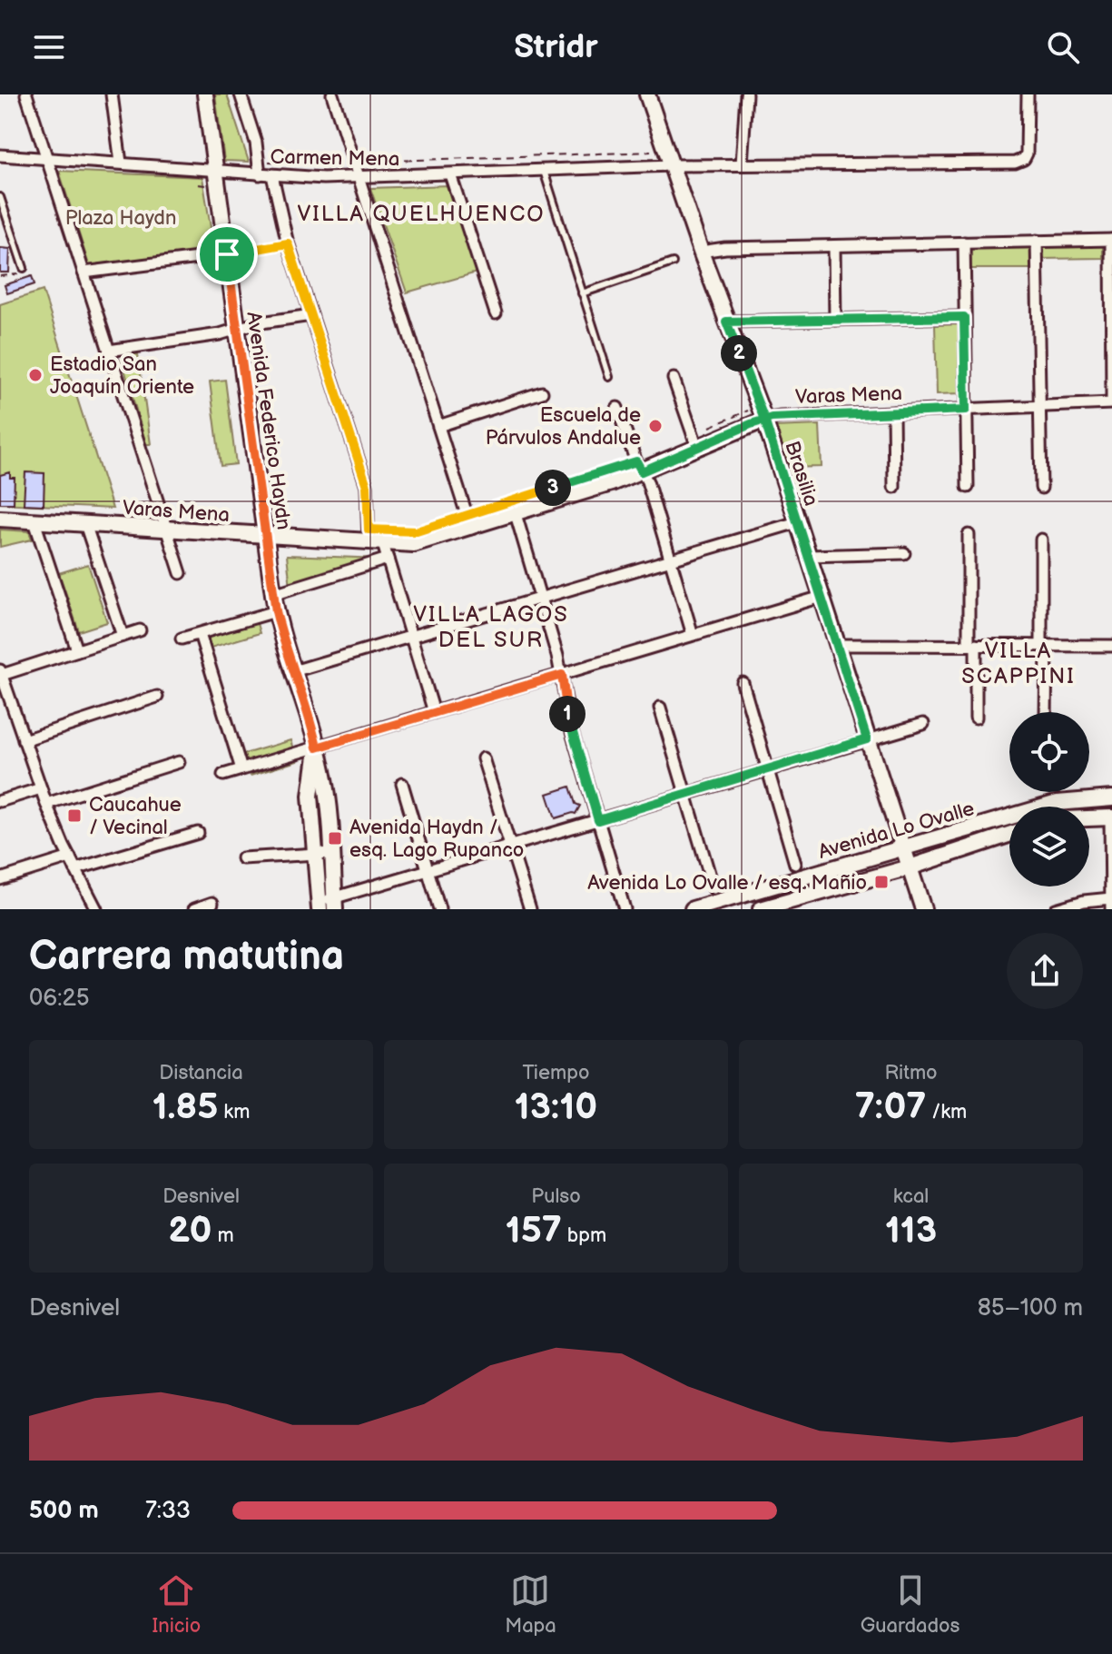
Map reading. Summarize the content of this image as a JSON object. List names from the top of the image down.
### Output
{
  "streets": {
    "street": [
      "Carmen Mena",
      "Varas Mena",
      "Avenida Federico Haydn",
      "Brasilia",
      "Avenida Lo Ovalle"
    ]
  },
  "crossings": [
    ["Carmen Mena", "Avenida Federico Haydn"],
    ["Carmen Mena", "Brasilia"],
    ["Varas Mena", "Avenida Federico Haydn"],
    ["Varas Mena", "Brasilia"],
    ["Brasilia", "Avenida Lo Ovalle"]
  ],
  "districts": ["VILLA QUELHUENCO", "VILLA LAGOS DEL SUR", "VILLA SCAPPINI"],
  "parks": ["Plaza Haydn"],
  "places": {
    "other": ["Estadio San Joaquín Oriente", "Escuela de Párvulos Andalue"],
    "transit": ["Caucahue / Vecinal", "Avenida Haydn / esq. Lago Rupanco", "Avenida Lo Ovalle / esq. Mañio"]
  },
  "page": {
    "header": "Stridr",
    "pins": ["2", "3", "1"],
    "heading": ["Carrera matutina", "06:25"],
    "stats": [
      ["Distancia", "1.85 km"],
      ["Tiempo", "13:10"],
      ["Ritmo", "7:07 /km"],
      ["Desnivel", "20 m"],
      ["Pulso", "157 bpm"],
      ["kcal", "113"]
    ],
    "chart": ["Desnivel", "85–100 m"],
    "list": [
      {
        "name": "500 m",
        "note": "7:33"
      }
    ],
    "tabs": ["Inicio", "Mapa", "Guardados"]
  }
}
